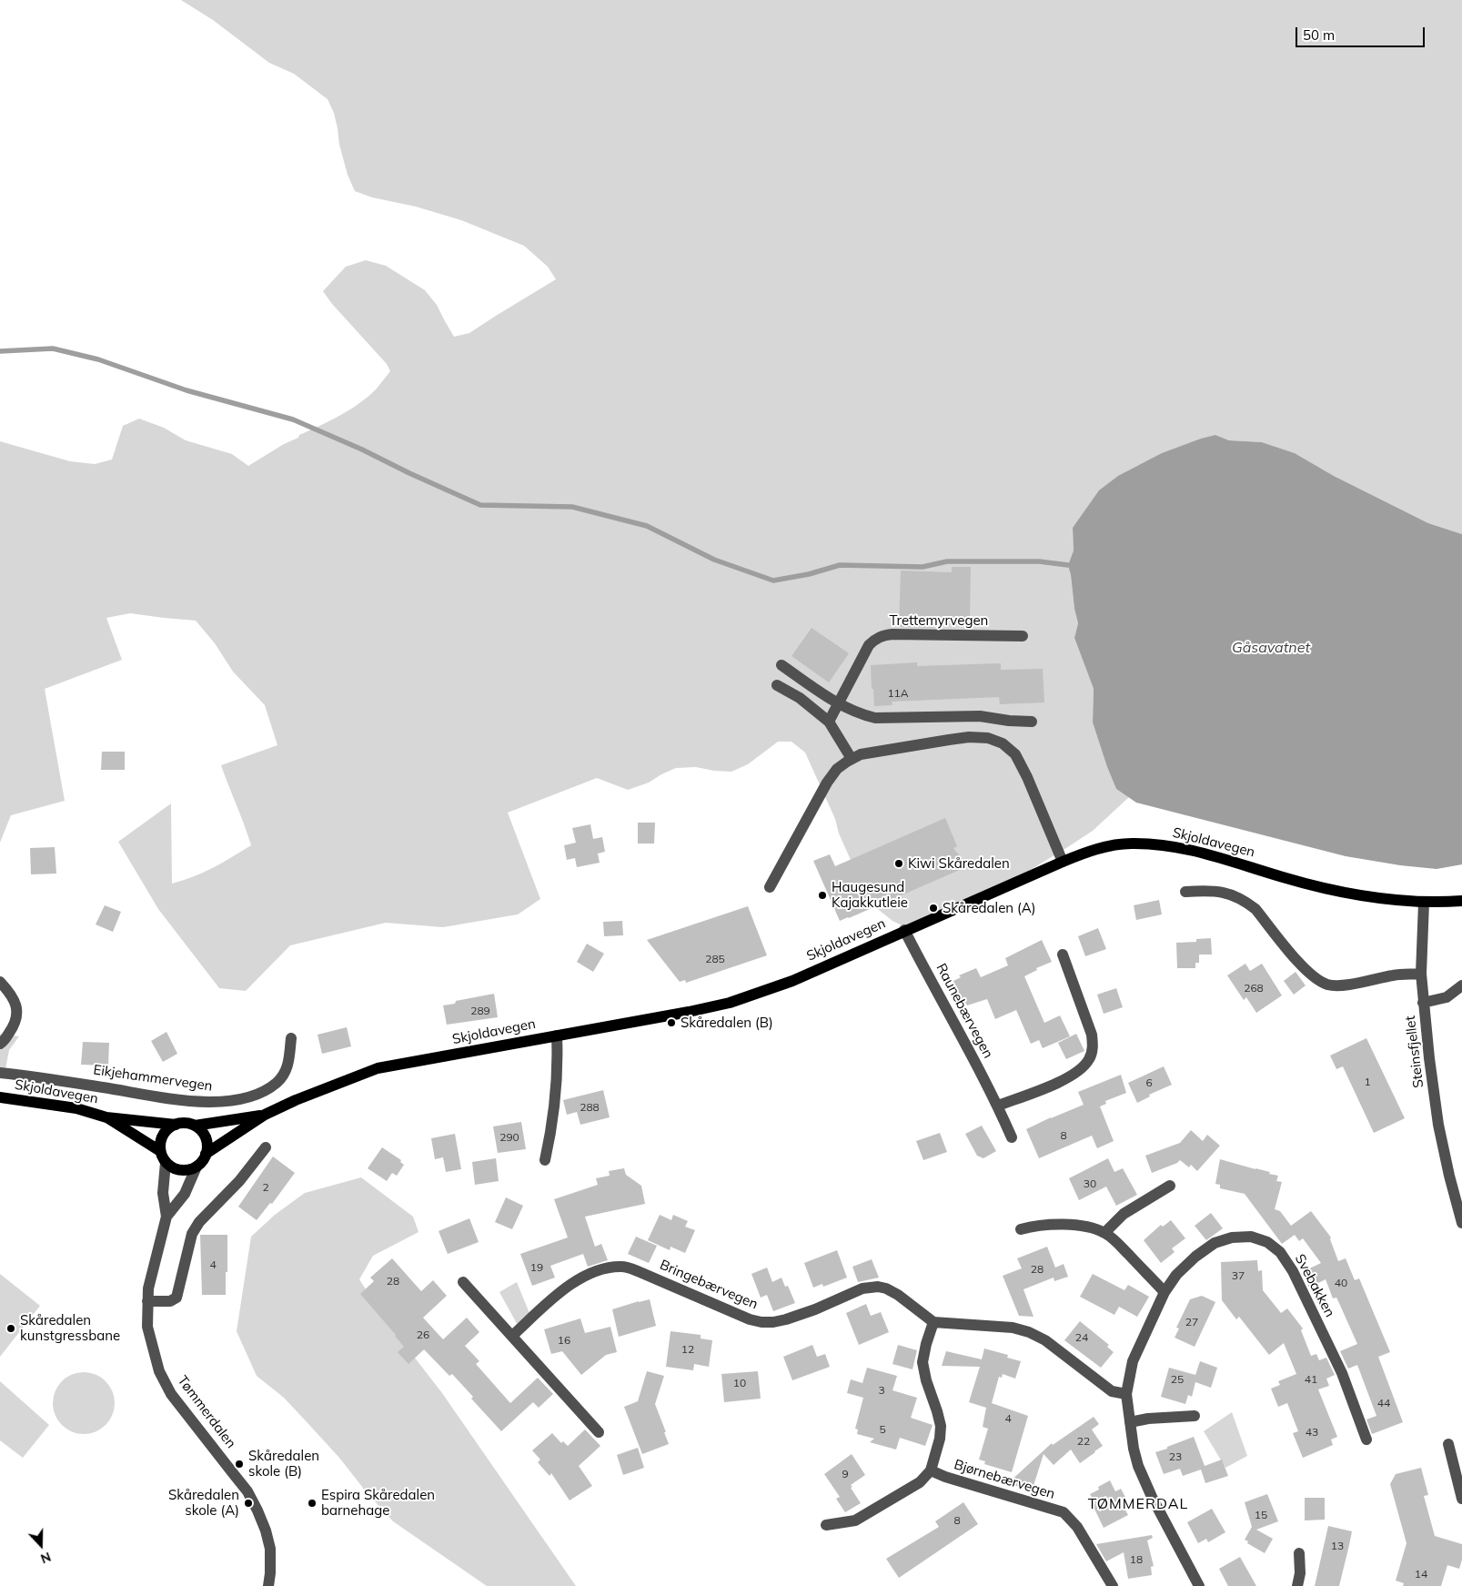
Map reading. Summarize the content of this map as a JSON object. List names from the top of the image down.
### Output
{
  "streets": {
    "main road": ["Skjoldavegen"],
    "street": [
      "Trettemyrvegen",
      "Raunebærvegen",
      "Steinsfjellet",
      "Eikjehammervegen",
      "Bringebærvegen",
      "Svebakken",
      "Tømmerdalen",
      "Bjørnebærvegen"
    ]
  },
  "crossings": [
    ["Skjoldavegen", "Raunebærvegen"],
    ["Skjoldavegen", "Steinsfjellet"],
    ["Skjoldavegen", "Tømmerdalen"]
  ],
  "districts": ["TØMMERDAL"],
  "water": ["Gåsavatnet"],
  "places": [
    "Kiwi Skåredalen",
    "Haugesund Kajakkutleie",
    "Skåredalen (A)",
    "Skåredalen (B)",
    "Skåredalen kunstgressbane",
    "Skåredalen skole (B)",
    "Skåredalen skole (A)",
    "Espira Skåredalen barnehage"
  ],
  "house_numbers": [
    "11A",
    "285",
    "268",
    "289",
    "1",
    "6",
    "288",
    "8",
    "290",
    "30",
    "2",
    "4",
    "19",
    "28",
    "37",
    "28",
    "40",
    "27",
    "26",
    "24",
    "16",
    "12",
    "25",
    "41",
    "10",
    "3",
    "44",
    "4",
    "5",
    "43",
    "22",
    "23",
    "9",
    "15",
    "8",
    "13",
    "18",
    "14"
  ],
  "scale_bar": "50 m",
  "north": "bottom"
}
